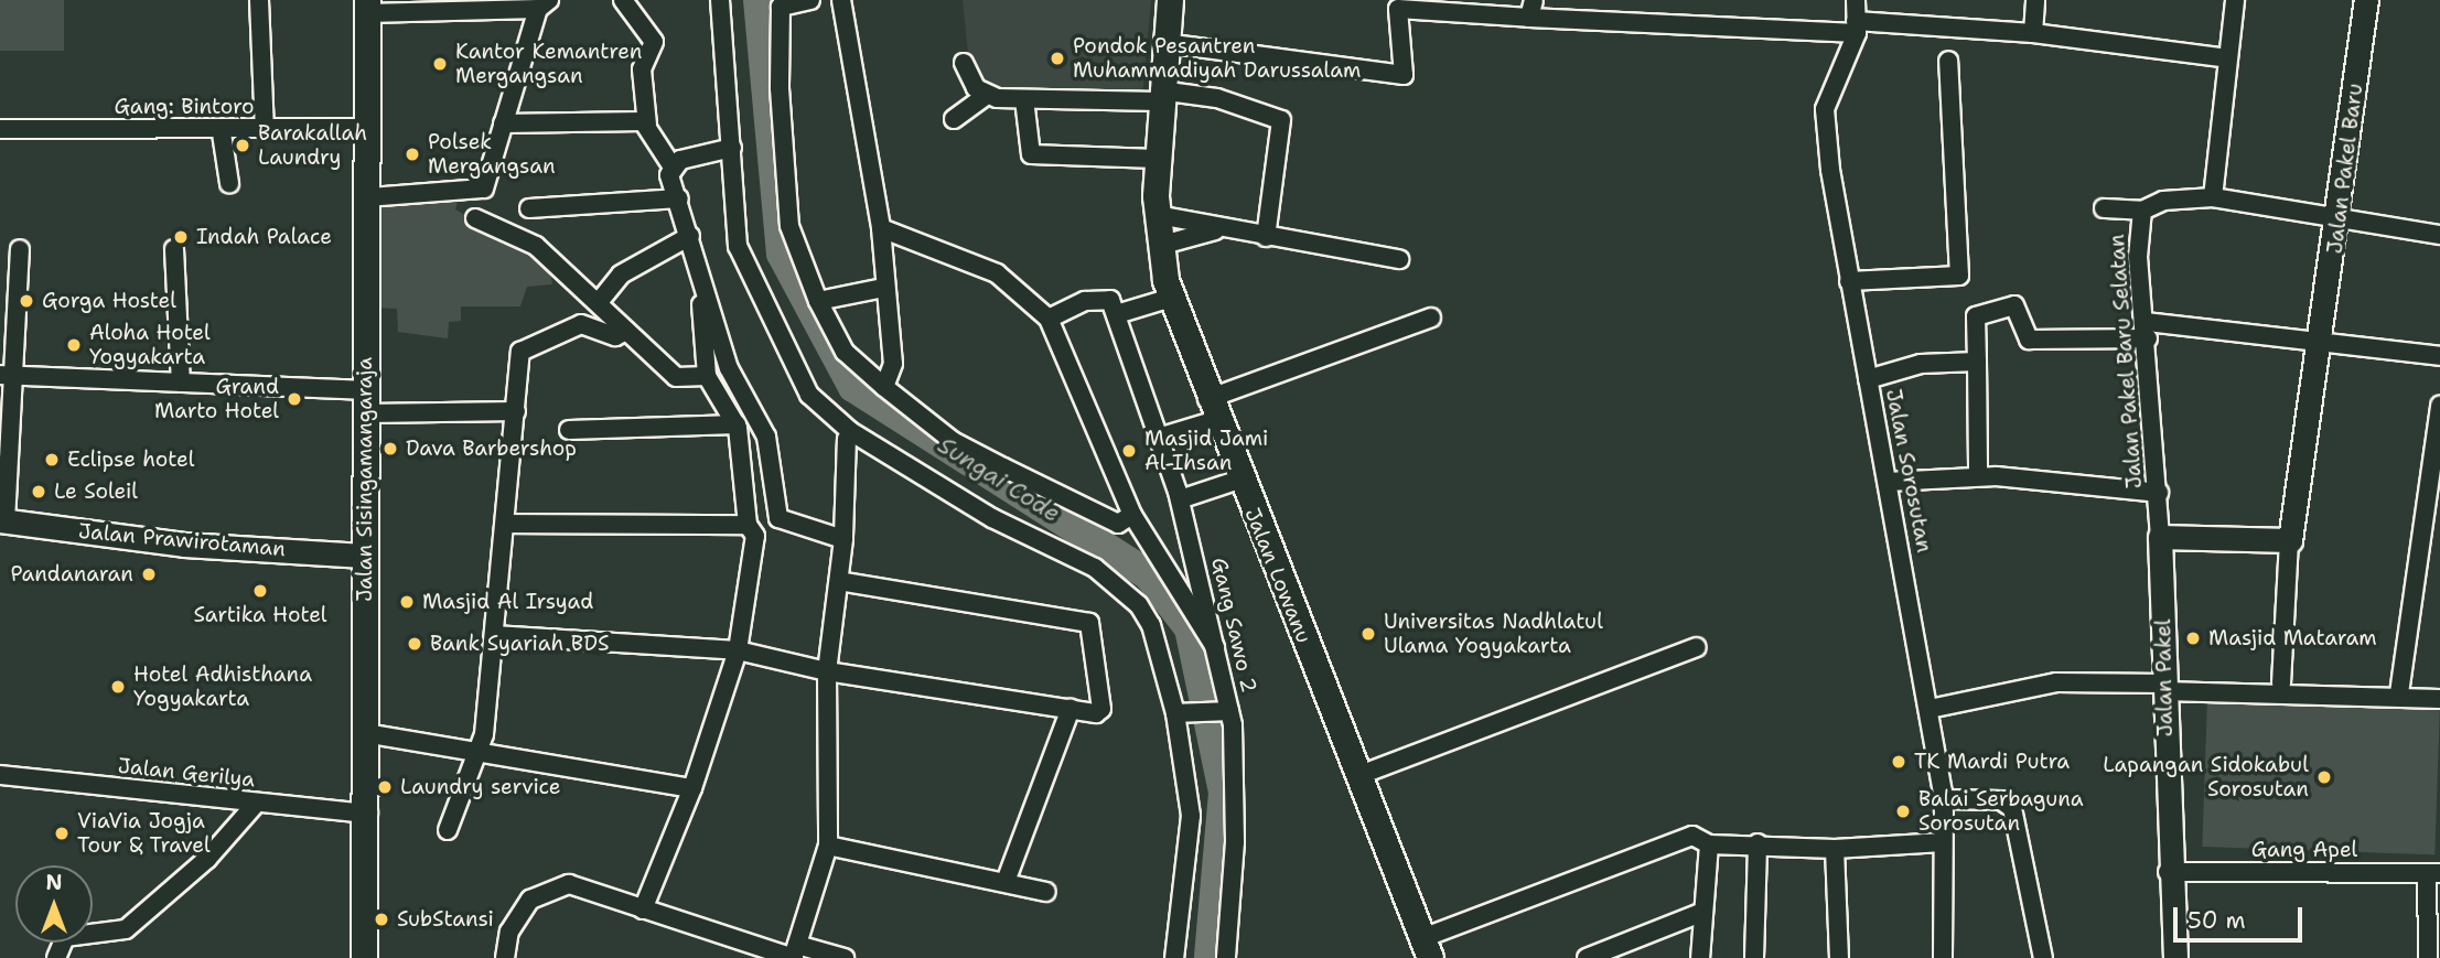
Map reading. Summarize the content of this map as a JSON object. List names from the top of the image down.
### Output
{
  "streets": {
    "main road": ["Jalan Sisingamangaraja", "Jalan Lowanu"],
    "street": [
      "Gang: Bintoro",
      "Jalan Pakel Baru",
      "Jalan Pakel Baru Selatan",
      "Jalan Sorosutan",
      "Jalan Prawirotaman",
      "Gang Sawo 2",
      "Jalan Pakel",
      "Jalan Gerilya",
      "Gang Apel"
    ]
  },
  "crossings": [
    ["Gang: Bintoro", "Jalan Sisingamangaraja"],
    ["Jalan Pakel Baru", "Jalan Pakel Baru Selatan"],
    ["Jalan Pakel Baru Selatan", "Jalan Pakel"],
    ["Jalan Sisingamangaraja", "Jalan Prawirotaman"],
    ["Jalan Sisingamangaraja", "Jalan Gerilya"],
    ["Jalan Pakel", "Gang Apel"]
  ],
  "water": ["Sungai Code"],
  "places": [
    "Pondok Pesantren Muhammadiyah Darussalam",
    "Kantor Kemantren Mergangsan",
    "Barakallah Laundry",
    "Polsek Mergangsan",
    "Indah Palace",
    "Gorga Hostel",
    "Aloha Hotel Yogyakarta",
    "Grand Marto Hotel",
    "Dava Barbershop",
    "Masjid Jami Al-Ihsan",
    "Eclipse hotel",
    "Le Soleil",
    "Pandanaran",
    "Sartika Hotel",
    "Masjid Al Irsyad",
    "Universitas Nadhlatul Ulama Yogyakarta",
    "Masjid Mataram",
    "Bank Syariah BDS",
    "Hotel Adhisthana Yogyakarta",
    "TK Mardi Putra",
    "Lapangan Sidokabul Sorosutan",
    "Laundry service",
    "Balai Serbaguna Sorosutan",
    "ViaVia Jogja Tour & Travel",
    "SubStansi"
  ],
  "scale_bar": "50 m",
  "north": "top"
}
